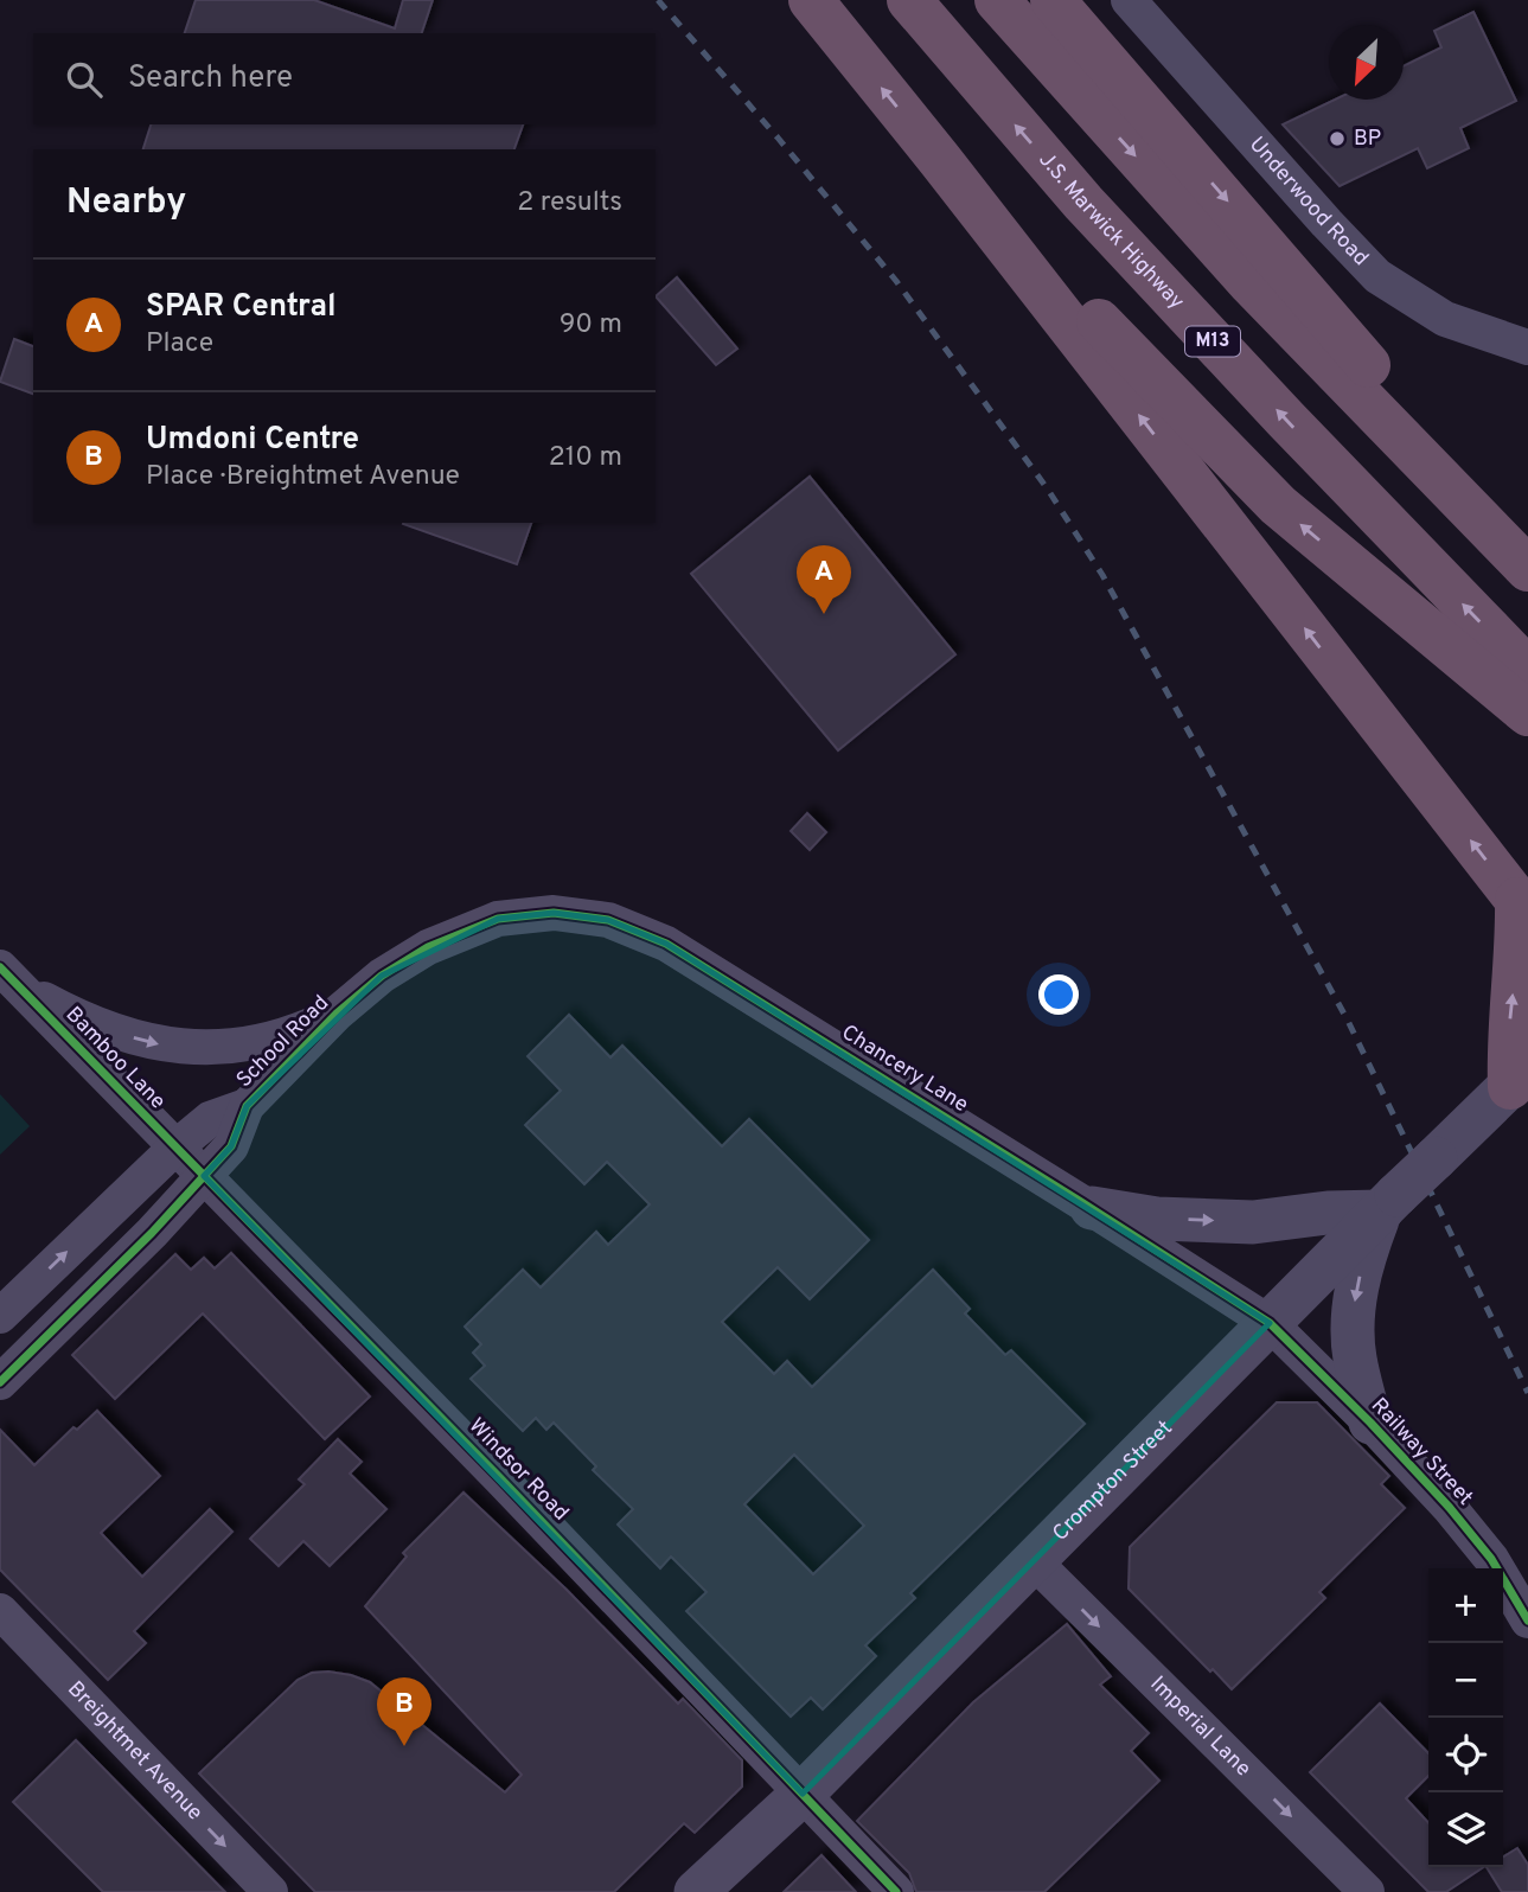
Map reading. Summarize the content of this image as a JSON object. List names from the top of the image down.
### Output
{
  "streets": {
    "highway": ["J.S. Marwick Highway", "M13"],
    "street": [
      "Underwood Road",
      "School Road",
      "Bamboo Lane",
      "Chancery Lane",
      "Railway Street",
      "Windsor Road",
      "Crompton Street",
      "Imperial Lane",
      "Breightmet Avenue"
    ]
  },
  "crossings": [
    ["School Road", "Bamboo Lane"],
    ["School Road", "Chancery Lane"],
    ["School Road", "Windsor Road"],
    ["Bamboo Lane", "Windsor Road"],
    ["Chancery Lane", "Railway Street"],
    ["Chancery Lane", "Crompton Street"],
    ["Railway Street", "Crompton Street"],
    ["Windsor Road", "Crompton Street"],
    ["Crompton Street", "Imperial Lane"]
  ],
  "one_way": ["Bamboo Lane", "Imperial Lane", "Breightmet Avenue"],
  "places": ["BP"],
  "north": "bottom left",
  "page": {
    "search": "Search here",
    "heading": ["Nearby", "2 results"],
    "list": [
      {
        "mark": "A",
        "name": "SPAR Central",
        "note": "Place",
        "value": "90 m"
      },
      {
        "mark": "B",
        "name": "Umdoni Centre",
        "note": "Place · Breightmet Avenue",
        "value": "210 m"
      }
    ],
    "pins": ["A", "B"],
    "map_buttons": ["+", "−"]
  }
}
